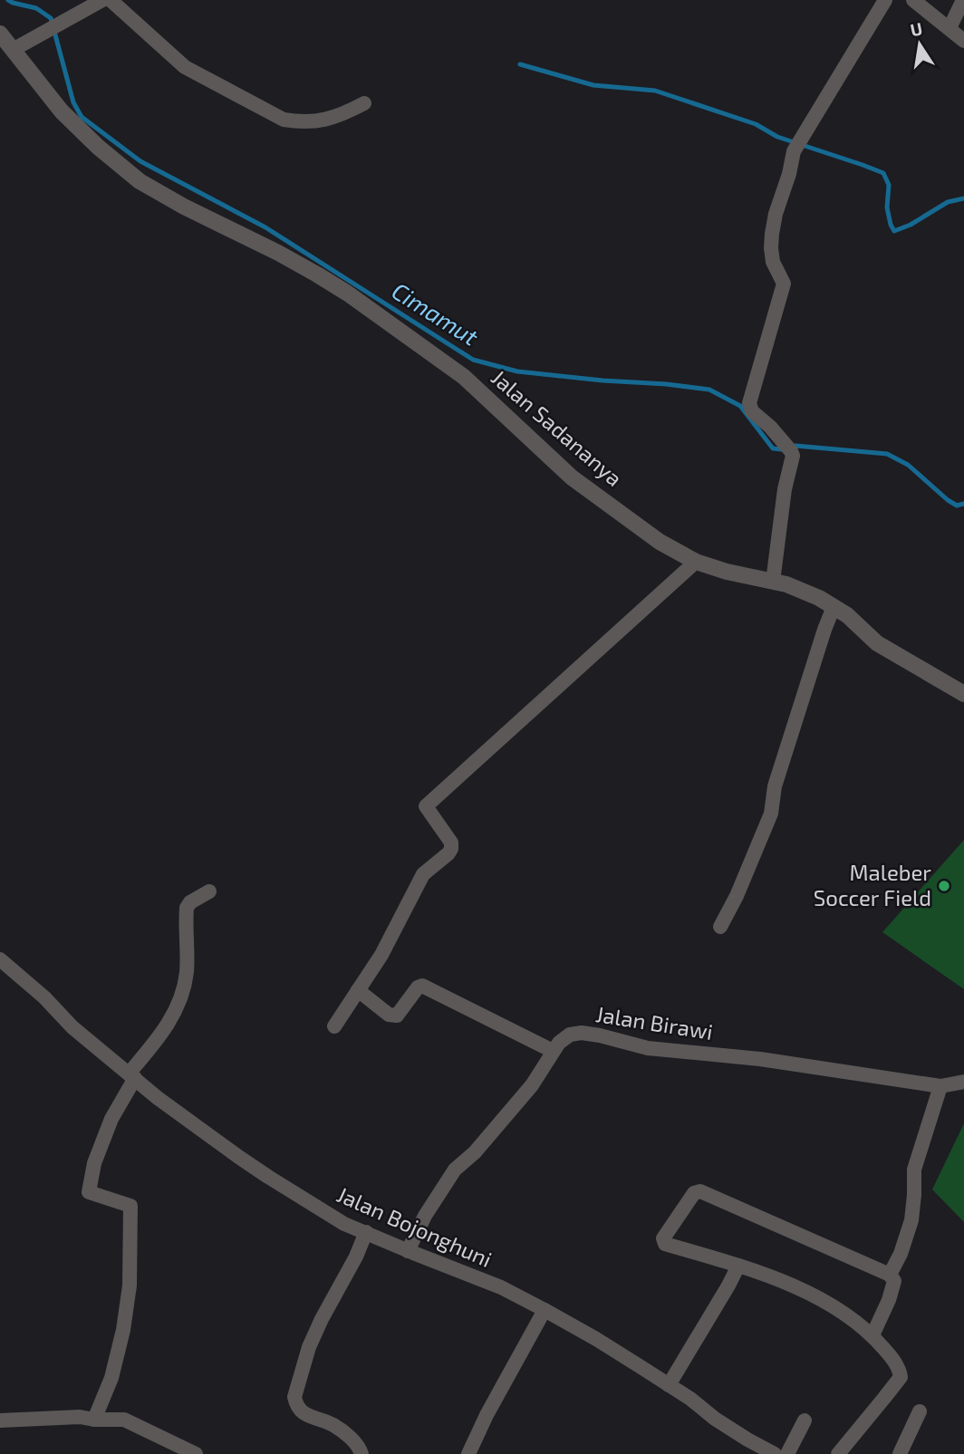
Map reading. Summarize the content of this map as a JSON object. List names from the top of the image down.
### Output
{
  "streets": {
    "street": ["Jalan Sadananya", "Jalan Birawi", "Jalan Bojonghuni"]
  },
  "crossings": [
    ["Jalan Birawi", "Jalan Bojonghuni"]
  ],
  "water": ["Cimamut"],
  "places": ["Maleber Soccer Field"],
  "north": "top"
}
